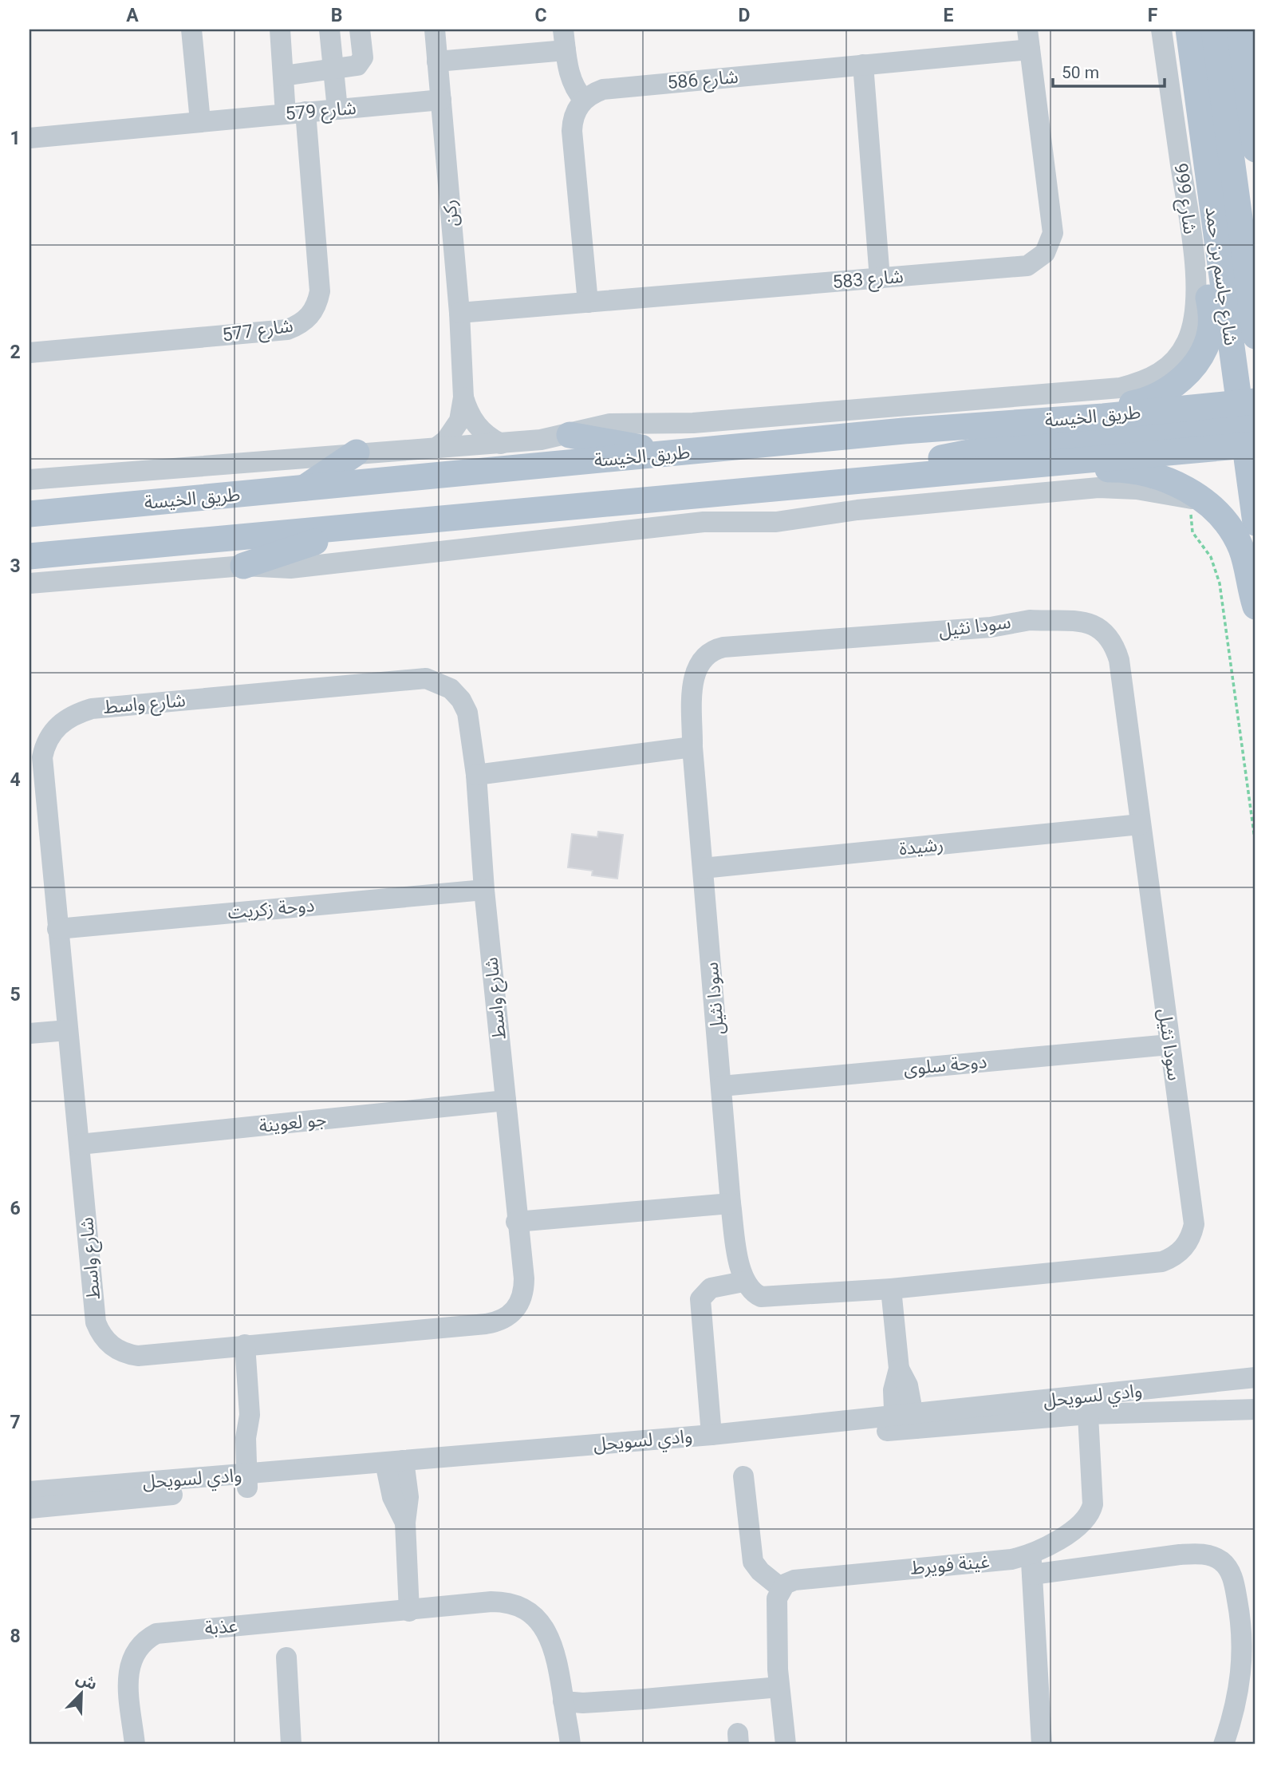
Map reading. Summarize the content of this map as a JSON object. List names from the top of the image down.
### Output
{
  "streets": {
    "main road": ["شارع جاسم بن حمد", "طريق الخيسة"],
    "street": [
      "شارع 586",
      "شارع 579",
      "شارع 999",
      "ركن",
      "شارع 583",
      "شارع 577",
      "سودا نثيل",
      "شارع واسط",
      "رشيدة",
      "دوحة زكريت",
      "دوحة سلوى",
      "جو لعوينة",
      "وادي لسويحل",
      "غينة فويرط",
      "عذبة"
    ]
  },
  "crossings": [
    ["شارع 586", "شارع 583"],
    ["شارع 579", "ركن"],
    ["شارع 579", "شارع 577"],
    ["شارع 999", "طريق الخيسة"],
    ["ركن", "شارع 583"],
    ["ركن", "طريق الخيسة"],
    ["شارع جاسم بن حمد", "طريق الخيسة"],
    ["سودا نثيل", "رشيدة"],
    ["سودا نثيل", "دوحة سلوى"],
    ["شارع واسط", "دوحة زكريت"],
    ["شارع واسط", "جو لعوينة"],
    ["وادي لسويحل", "غينة فويرط"]
  ],
  "scale_bar": "50 m",
  "north": "top right",
  "grid": {
    "columns": [
      "A",
      "B",
      "C",
      "D",
      "E",
      "F"
    ],
    "rows": [
      "1",
      "2",
      "3",
      "4",
      "5",
      "6",
      "7",
      "8"
    ]
  }
}
